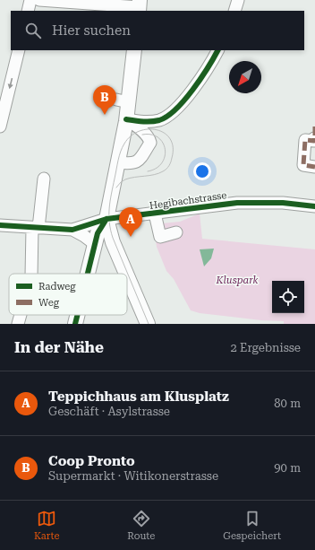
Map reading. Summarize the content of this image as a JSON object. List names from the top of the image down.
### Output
{
  "streets": {
    "street": ["Hegibachstrasse"]
  },
  "parks": ["Kluspark"],
  "legend": ["Radweg", "Weg"],
  "north": "bottom left",
  "page": {
    "search": "Hier suchen",
    "pins": ["B", "A"],
    "heading": ["In der Nähe", "2 Ergebnisse"],
    "list": [
      {
        "mark": "A",
        "name": "Teppichhaus am Klusplatz",
        "note": "Geschäft · Asylstrasse",
        "value": "80 m"
      },
      {
        "mark": "B",
        "name": "Coop Pronto",
        "note": "Supermarkt · Witikonerstrasse",
        "value": "90 m"
      }
    ],
    "nav": ["Karte", "Route", "Gespeichert"]
  }
}
